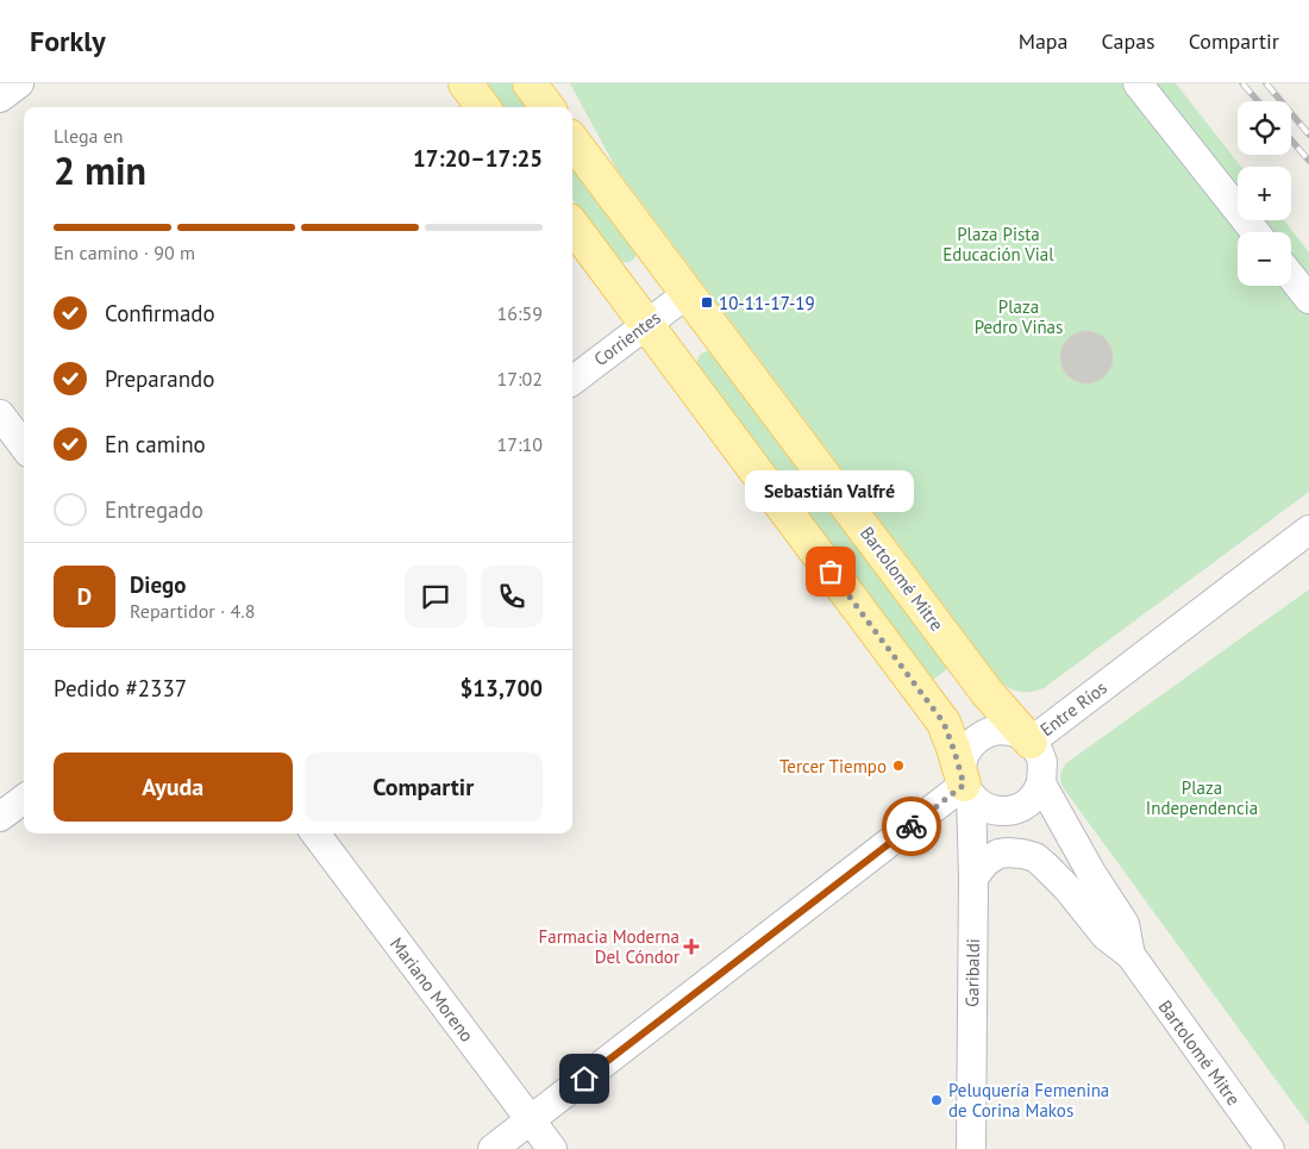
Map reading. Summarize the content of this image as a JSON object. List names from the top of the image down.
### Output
{
  "streets": {
    "main road": ["Bartolomé Mitre"],
    "street": [
      "Corrientes",
      "Entre Ríos",
      "Garibaldi",
      "Mariano Moreno"
    ]
  },
  "crossings": [
    ["Corrientes", "Bartolomé Mitre"],
    ["Bartolomé Mitre", "Entre Ríos"],
    ["Bartolomé Mitre", "Garibaldi"],
    ["Entre Ríos", "Garibaldi"]
  ],
  "parks": ["Plaza Pista Educación Vial", "Plaza Pedro Viñas", "Plaza Independencia"],
  "places": {
    "transit": ["10-11-17-19"],
    "other": ["Sebastián Valfré", "Tercer Tiempo", "Peluquería Femenina de Corina Makos"],
    "health": ["Farmacia Moderna Del Cóndor"]
  },
  "page": {
    "header": "Forkly",
    "nav": ["Mapa", "Capas", "Compartir"],
    "map_buttons": ["+", "−"],
    "heading": ["2 min", "Llega en", "17:20–17:25"],
    "panel": [
      "Diego",
      "Repartidor · 4.8",
      "Pedido #2337",
      "$13,700"
    ],
    "bar": "En camino · 90 m",
    "list": [
      ["Confirmado", "16:59"],
      ["Preparando", "17:02"],
      ["En camino", "17:10"],
      "Entregado"
    ],
    "bubble": "Sebastián Valfré",
    "round": "D",
    "buttons": ["Ayuda", "Compartir"]
  }
}
